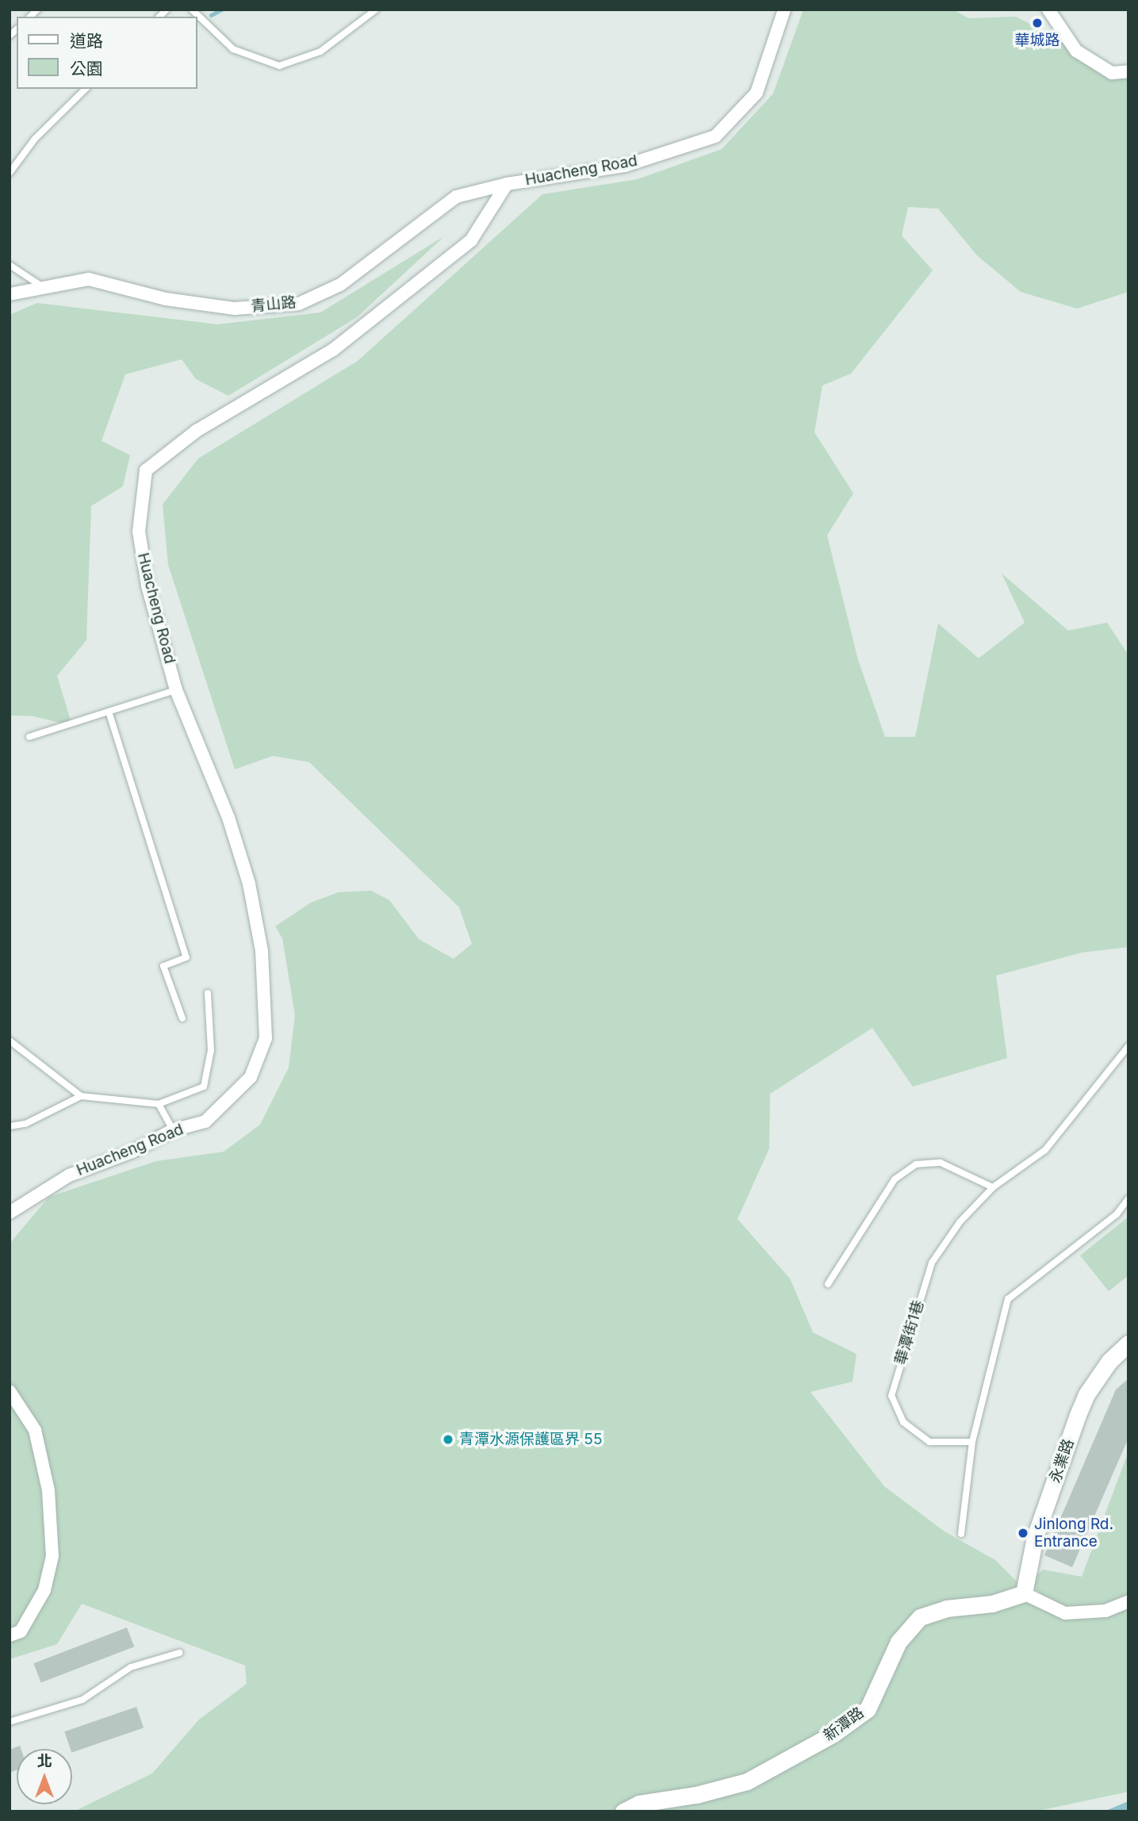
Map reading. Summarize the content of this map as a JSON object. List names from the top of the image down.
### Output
{
  "streets": {
    "street": [
      "Huacheng Road",
      "青山路",
      "永業路",
      "新潭路"
    ],
    "lane": ["華潭街1巷"]
  },
  "crossings": [
    ["Huacheng Road", "青山路"],
    ["永業路", "新潭路"]
  ],
  "places": ["華城路", "青潭水源保護區界 55", "Jinlong Rd. Entrance"],
  "legend": ["道路", "公園"],
  "north": "top"
}
